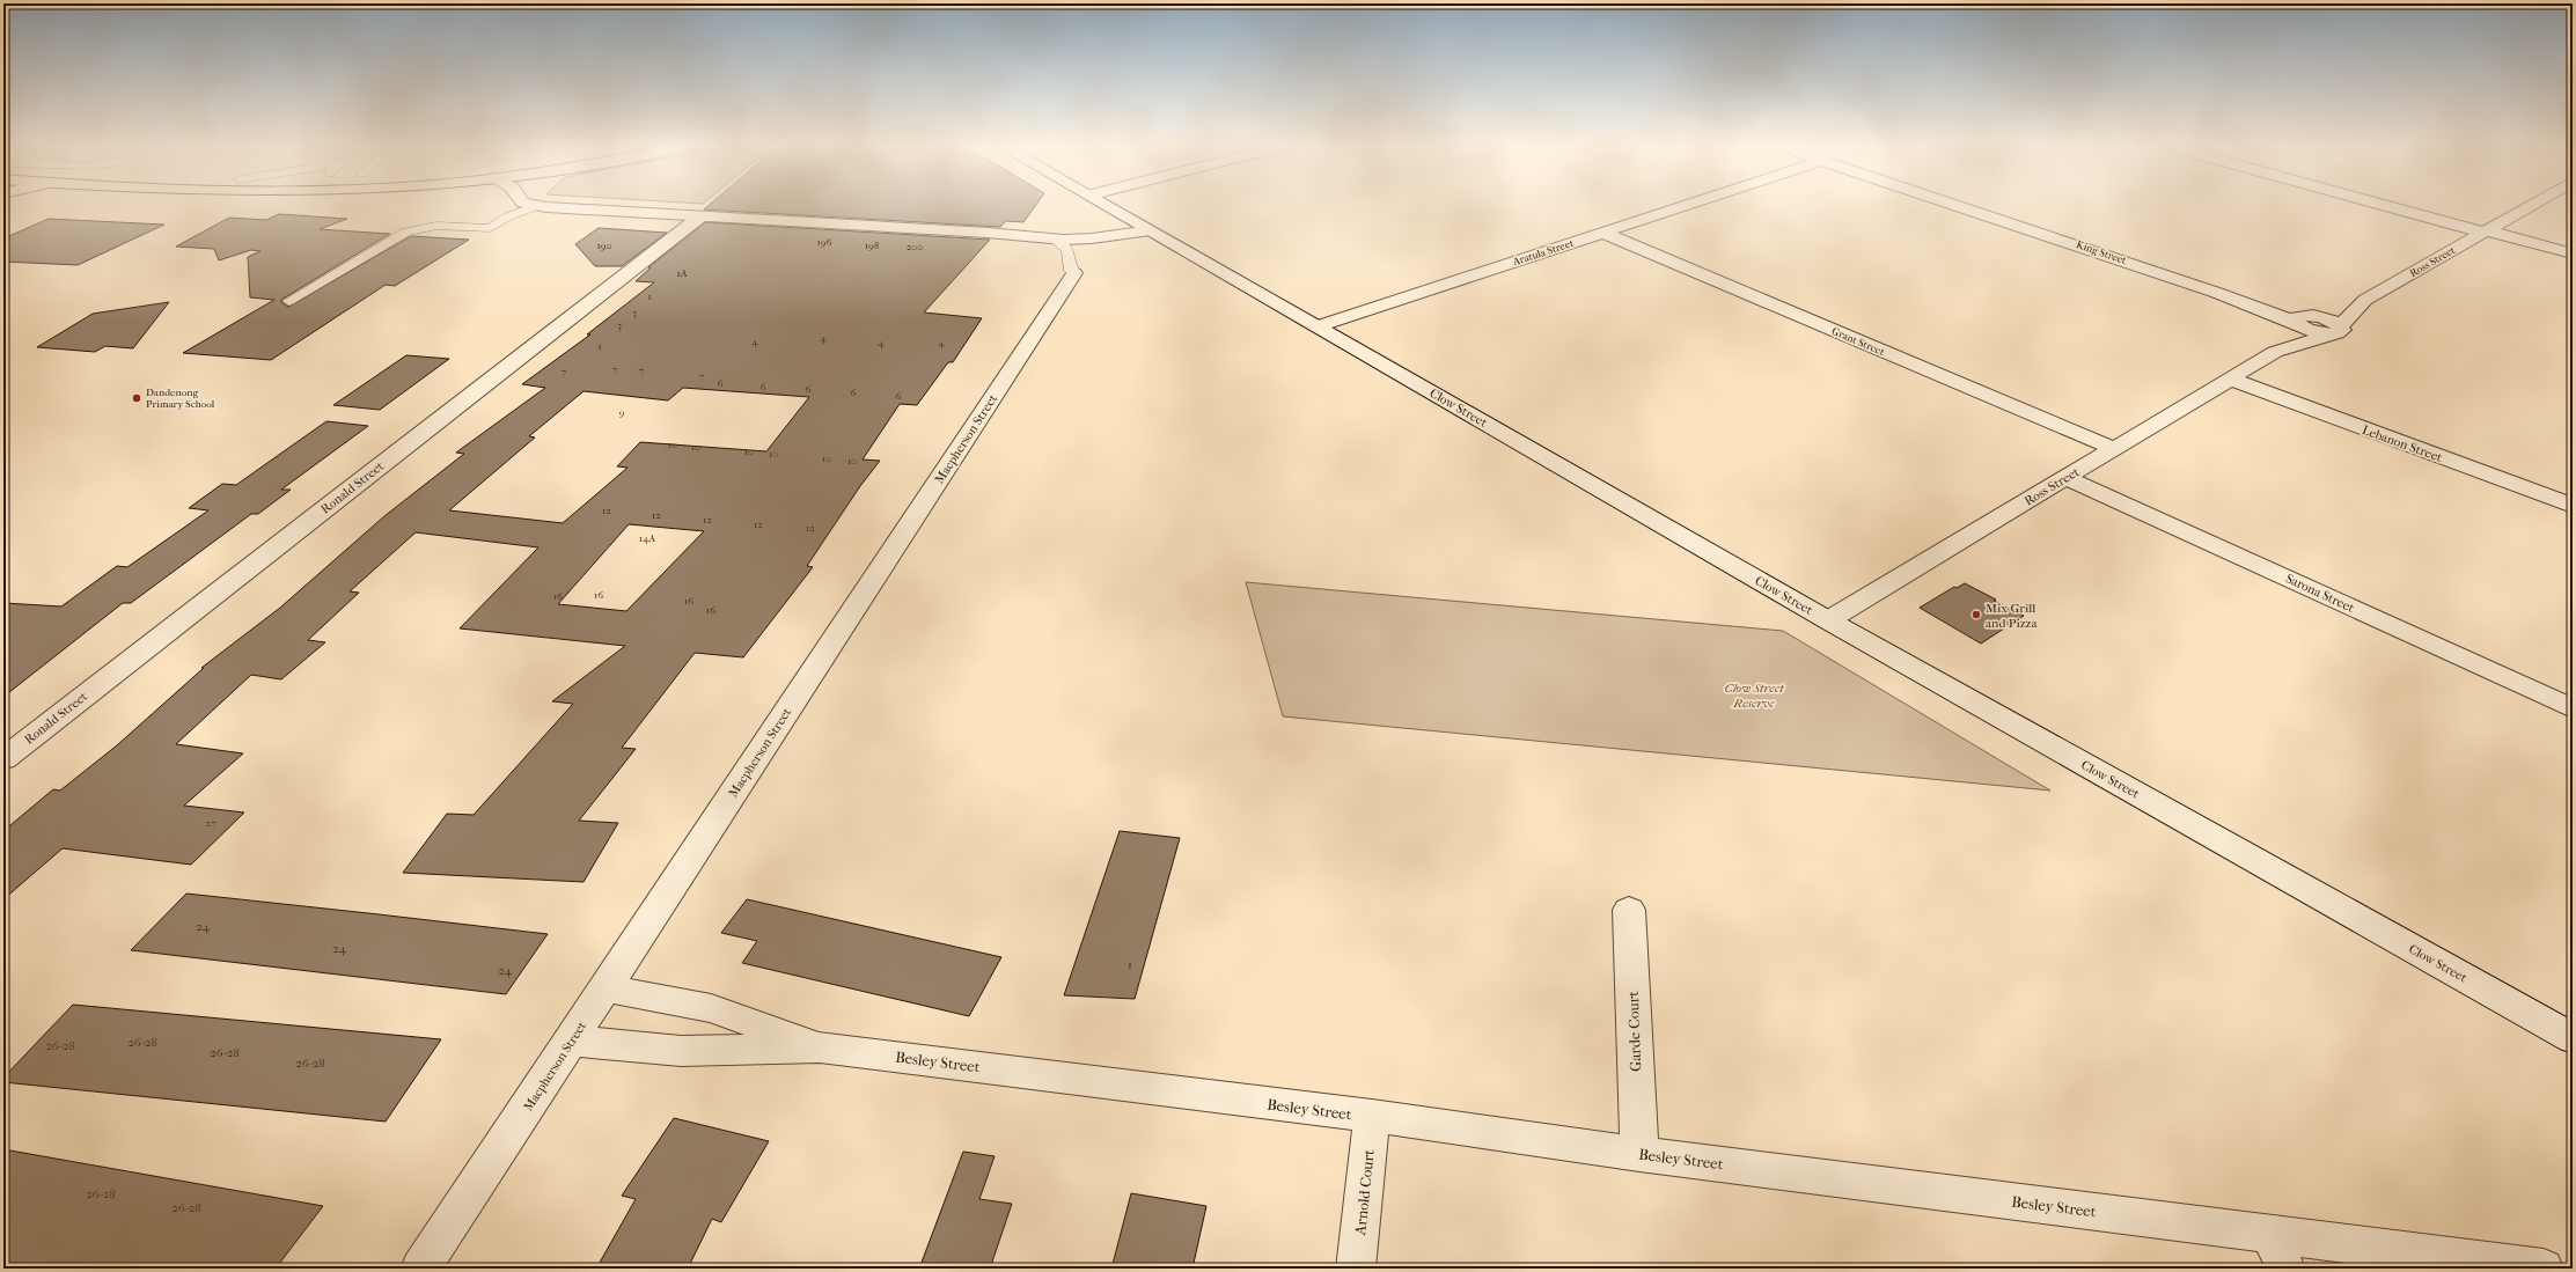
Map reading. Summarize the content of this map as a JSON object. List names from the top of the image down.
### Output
{
  "streets": {
    "street": [
      "Aratula Street",
      "King Street",
      "Ross Street",
      "Grant Street",
      "Clow Street",
      "Macpherson Street",
      "Lebanon Street",
      "Ronald Street",
      "Sarona Street",
      "Garde Court",
      "Besley Street",
      "Arnold Court"
    ]
  },
  "crossings": [
    ["Aratula Street", "Grant Street"],
    ["Aratula Street", "Clow Street"],
    ["King Street", "Ross Street"],
    ["Ross Street", "Grant Street"],
    ["Ross Street", "Clow Street"],
    ["Ross Street", "Lebanon Street"],
    ["Ross Street", "Sarona Street"],
    ["Macpherson Street", "Besley Street"],
    ["Garde Court", "Besley Street"],
    ["Besley Street", "Arnold Court"]
  ],
  "parks": ["Clow Street Reserve"],
  "places": ["Dandenong Primary School", "Mix Grill and Pizza"],
  "house_numbers": [
    "196",
    "190",
    "198",
    "200",
    "1A",
    "1",
    "3",
    "3",
    "4",
    "4",
    "4",
    "4",
    "5",
    "7",
    "7",
    "7",
    "7",
    "6",
    "6",
    "6",
    "6",
    "6",
    "9",
    "10",
    "10",
    "10",
    "10",
    "10",
    "10",
    "12",
    "12",
    "12",
    "12",
    "12",
    "14A",
    "16",
    "16",
    "16",
    "16",
    "27",
    "24",
    "24",
    "1",
    "24",
    "26-28",
    "26-28",
    "26-28",
    "26-28",
    "26-28",
    "26-28"
  ]
}
